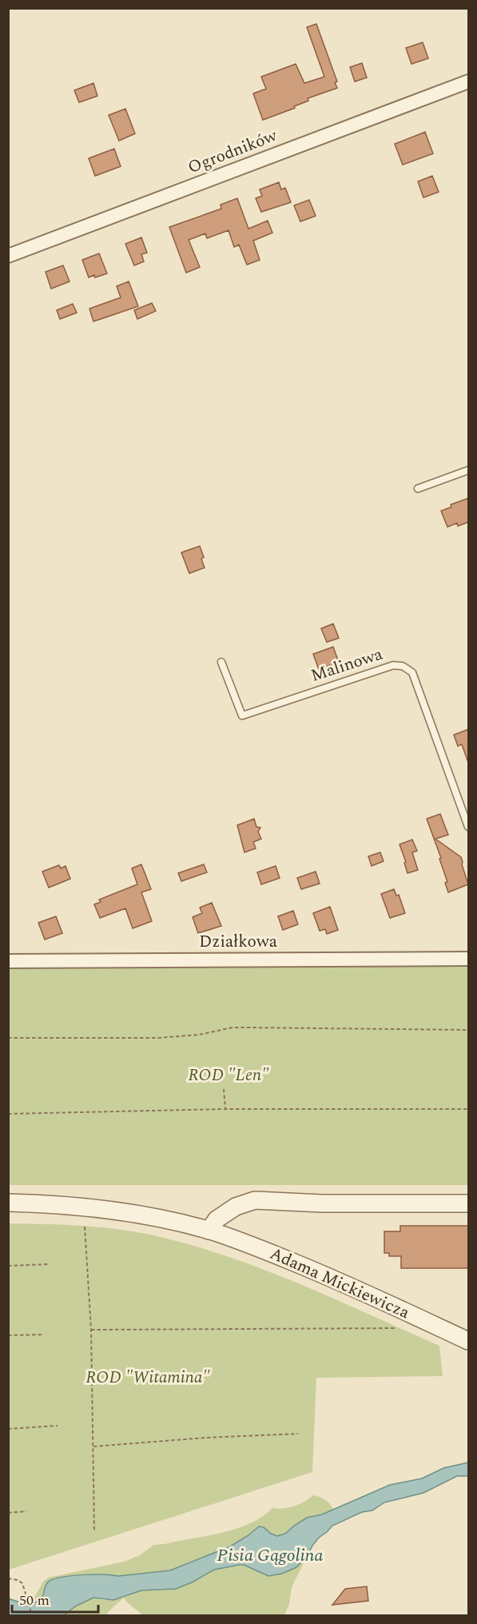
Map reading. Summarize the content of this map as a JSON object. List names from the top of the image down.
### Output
{
  "streets": {
    "street": ["Ogrodników", "Działkowa", "Adama Mickiewicza"],
    "lane": ["Malinowa"]
  },
  "water": ["Pisia Gągolina"],
  "parks": ["ROD \"Len\"", "ROD \"Witamina\""],
  "scale_bar": "50 m"
}
